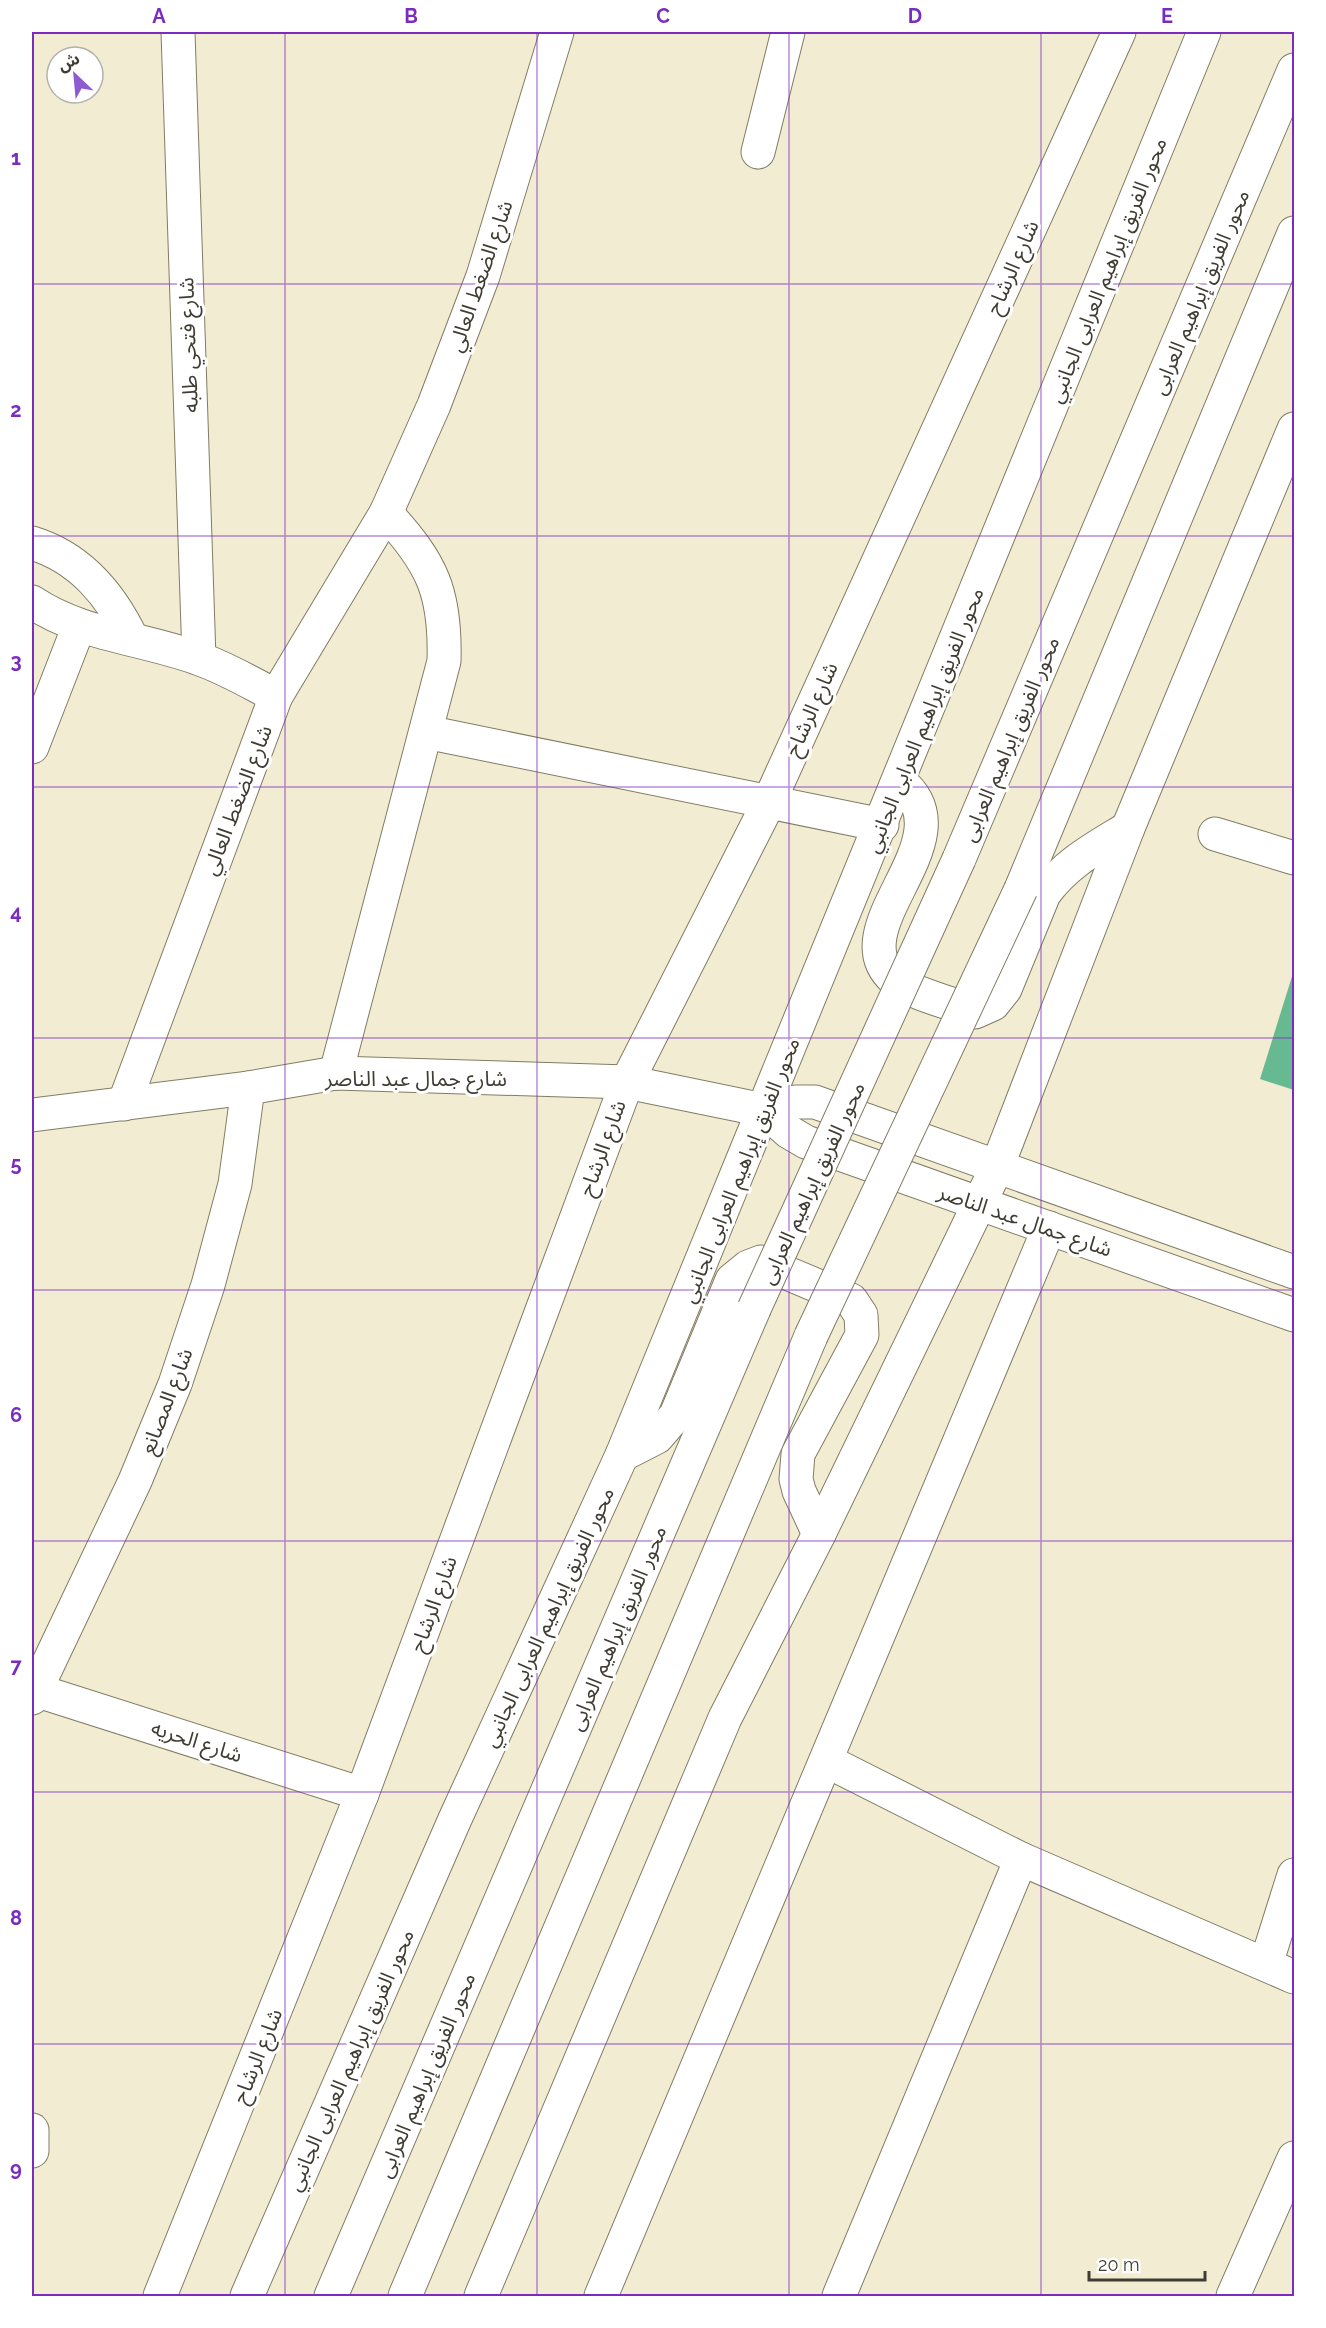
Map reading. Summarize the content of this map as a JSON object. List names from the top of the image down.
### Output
{
  "streets": {
    "street": [
      "شارع الرشاح",
      "محور الفريق إبراهيم العرابى الجانبي",
      "شارع الضغط العالي",
      "محور الفريق إبراهيم العرابى",
      "شارع فتحي طلبه",
      "شارع جمال عبد الناصر",
      "شارع المصانع",
      "شارع الحريه"
    ]
  },
  "crossings": [
    ["شارع الرشاح", "شارع جمال عبد الناصر"],
    ["شارع الرشاح", "شارع الحريه"],
    ["محور الفريق إبراهيم العرابى الجانبي", "شارع جمال عبد الناصر"],
    ["شارع الضغط العالي", "شارع جمال عبد الناصر"],
    ["شارع جمال عبد الناصر", "شارع المصانع"],
    ["شارع المصانع", "شارع الحريه"]
  ],
  "scale_bar": "20 m",
  "north": "top left",
  "grid": {
    "columns": [
      "A",
      "B",
      "C",
      "D",
      "E"
    ],
    "rows": [
      "1",
      "2",
      "3",
      "4",
      "5",
      "6",
      "7",
      "8",
      "9"
    ]
  }
}
